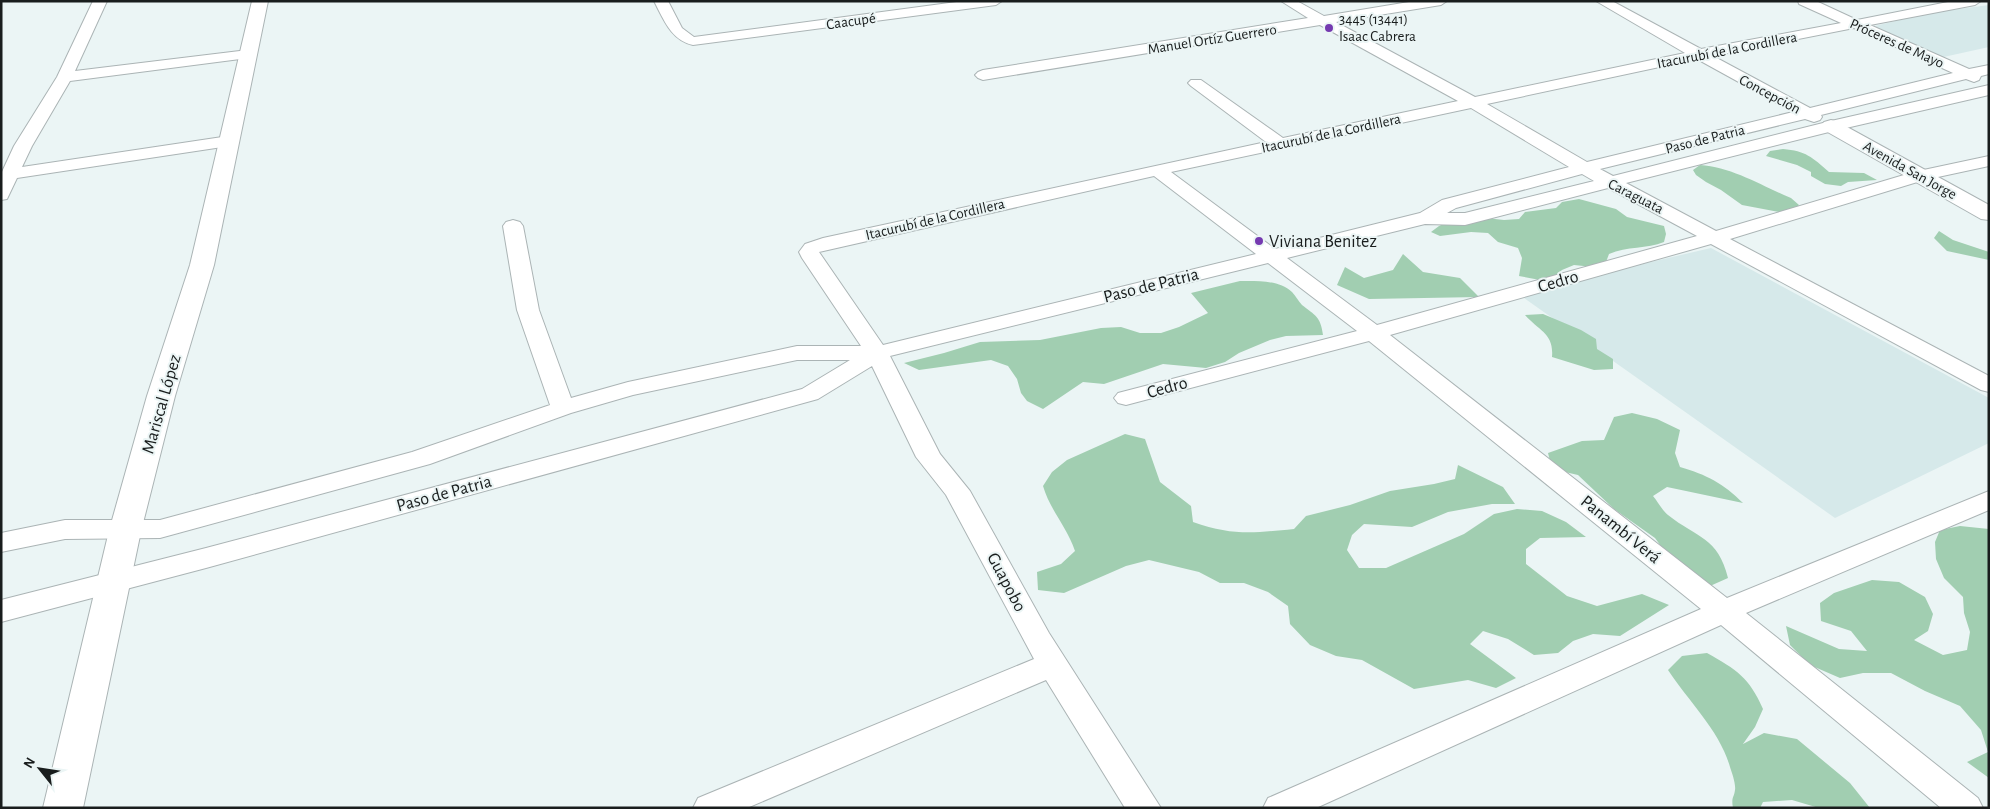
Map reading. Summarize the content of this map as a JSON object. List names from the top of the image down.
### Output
{
  "streets": {
    "street": [
      "Caacupé",
      "Manuel Ortíz Guerrero",
      "Próceres de Mayo",
      "Itacurubí de la Cordillera",
      "Concepción",
      "Paso de Patria",
      "Avenida San Jorge",
      "Caraguata",
      "Cedro",
      "Mariscal López",
      "Panambí Verá",
      "Guapobo"
    ]
  },
  "crossings": [
    ["Manuel Ortíz Guerrero", "Caraguata"],
    ["Próceres de Mayo", "Itacurubí de la Cordillera"],
    ["Próceres de Mayo", "Paso de Patria"],
    ["Itacurubí de la Cordillera", "Concepción"],
    ["Itacurubí de la Cordillera", "Paso de Patria"],
    ["Itacurubí de la Cordillera", "Caraguata"],
    ["Itacurubí de la Cordillera", "Panambí Verá"],
    ["Itacurubí de la Cordillera", "Guapobo"],
    ["Concepción", "Paso de Patria"],
    ["Concepción", "Avenida San Jorge"],
    ["Paso de Patria", "Avenida San Jorge"],
    ["Paso de Patria", "Caraguata"],
    ["Paso de Patria", "Mariscal López"],
    ["Paso de Patria", "Panambí Verá"],
    ["Paso de Patria", "Guapobo"],
    ["Avenida San Jorge", "Cedro"],
    ["Caraguata", "Cedro"],
    ["Cedro", "Panambí Verá"]
  ],
  "places": ["3445 (13441) Isaac Cabrera", "Viviana Benitez"],
  "north": "top left"
}
